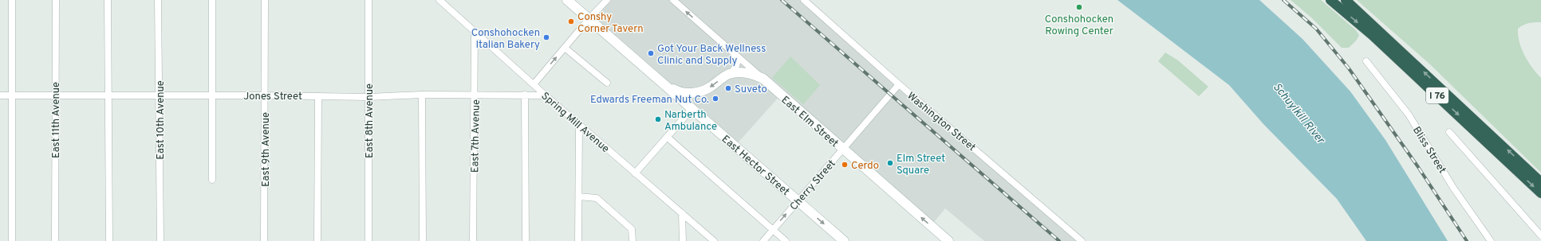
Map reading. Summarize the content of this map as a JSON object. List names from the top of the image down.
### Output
{
  "streets": {
    "highway": ["I 76"],
    "main road": ["East Elm Street", "East Hector Street"],
    "street": [
      "Jones Street",
      "East 11th Avenue",
      "East 10th Avenue",
      "East 8th Avenue",
      "Washington Street",
      "Spring Mill Avenue",
      "East 7th Avenue",
      "East 9th Avenue",
      "Bliss Street",
      "Cherry Street"
    ]
  },
  "crossings": [
    ["Jones Street", "East 11th Avenue"],
    ["Jones Street", "East 10th Avenue"],
    ["Jones Street", "East 8th Avenue"],
    ["Jones Street", "Spring Mill Avenue"],
    ["Jones Street", "East 7th Avenue"],
    ["Jones Street", "East 9th Avenue"],
    ["East Elm Street", "Cherry Street"],
    ["Washington Street", "Cherry Street"],
    ["Spring Mill Avenue", "East 7th Avenue"],
    ["East Hector Street", "Cherry Street"]
  ],
  "one_way": ["East Elm Street"],
  "water": ["Schuylkill River"],
  "places": [
    "Conshohocken Rowing Center",
    "Conshy Corner Tavern",
    "Conshohocken Italian Bakery",
    "Got Your Back Wellness Clinic and Supply",
    "Suveto",
    "Edwards Freeman Nut Co.",
    "Narberth Ambulance",
    "Elm Street Square",
    "Cerdo"
  ]
}
